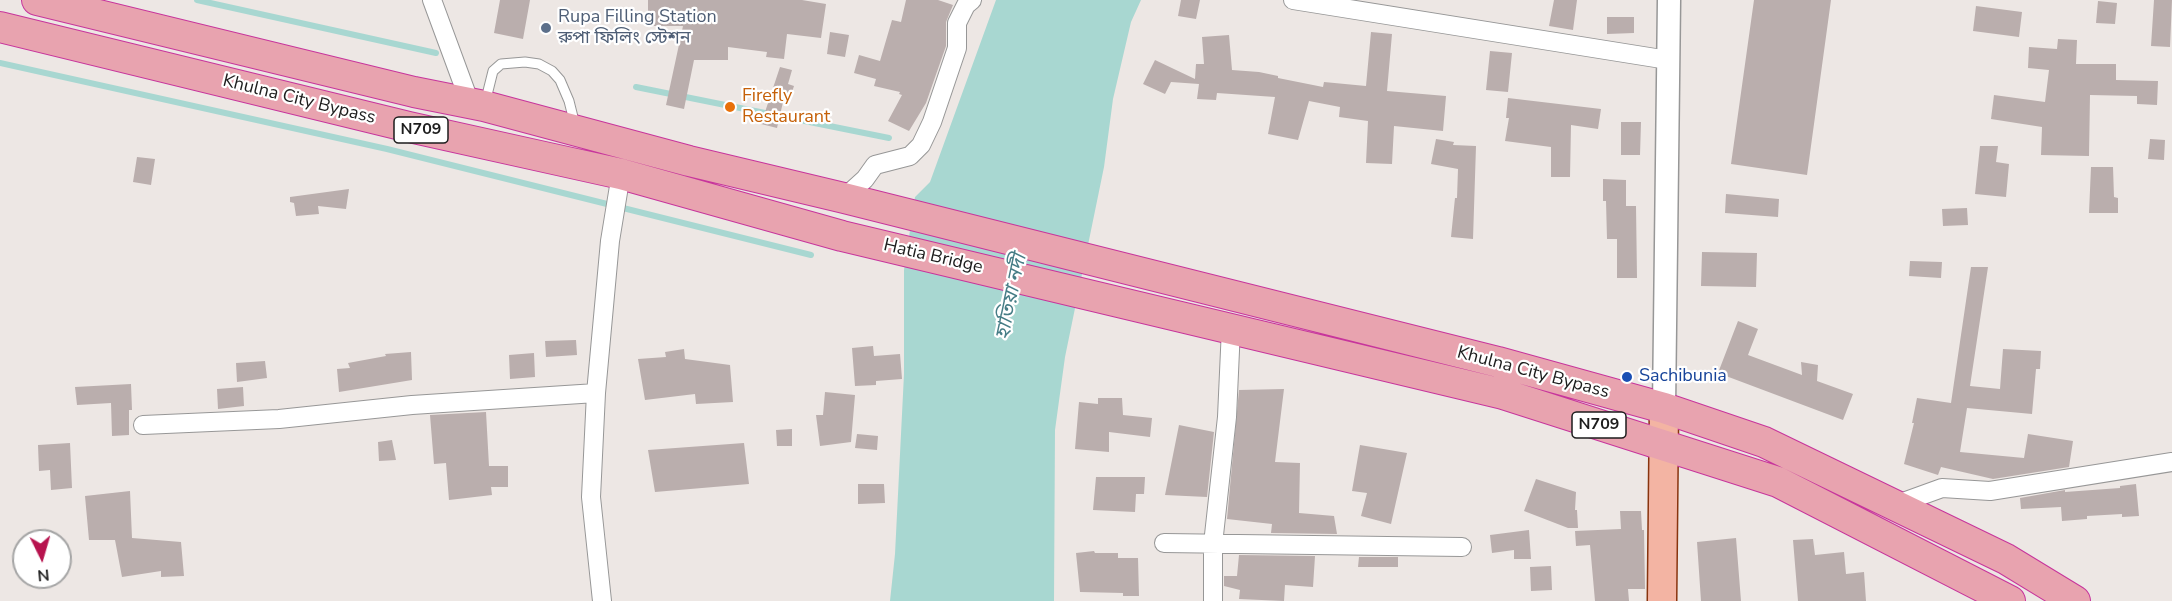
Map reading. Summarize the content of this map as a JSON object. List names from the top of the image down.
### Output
{
  "streets": {
    "highway": ["Khulna City Bypass", "N709", "Hatia Bridge"]
  },
  "crossings": [
    ["Khulna City Bypass", "Hatia Bridge"]
  ],
  "water": ["হাতিয়া নদী"],
  "places": ["Rupa Filling Station রুপা ফিলিং স্টেশন", "Firefly Restaurant", "Sachibunia"],
  "north": "bottom"
}
